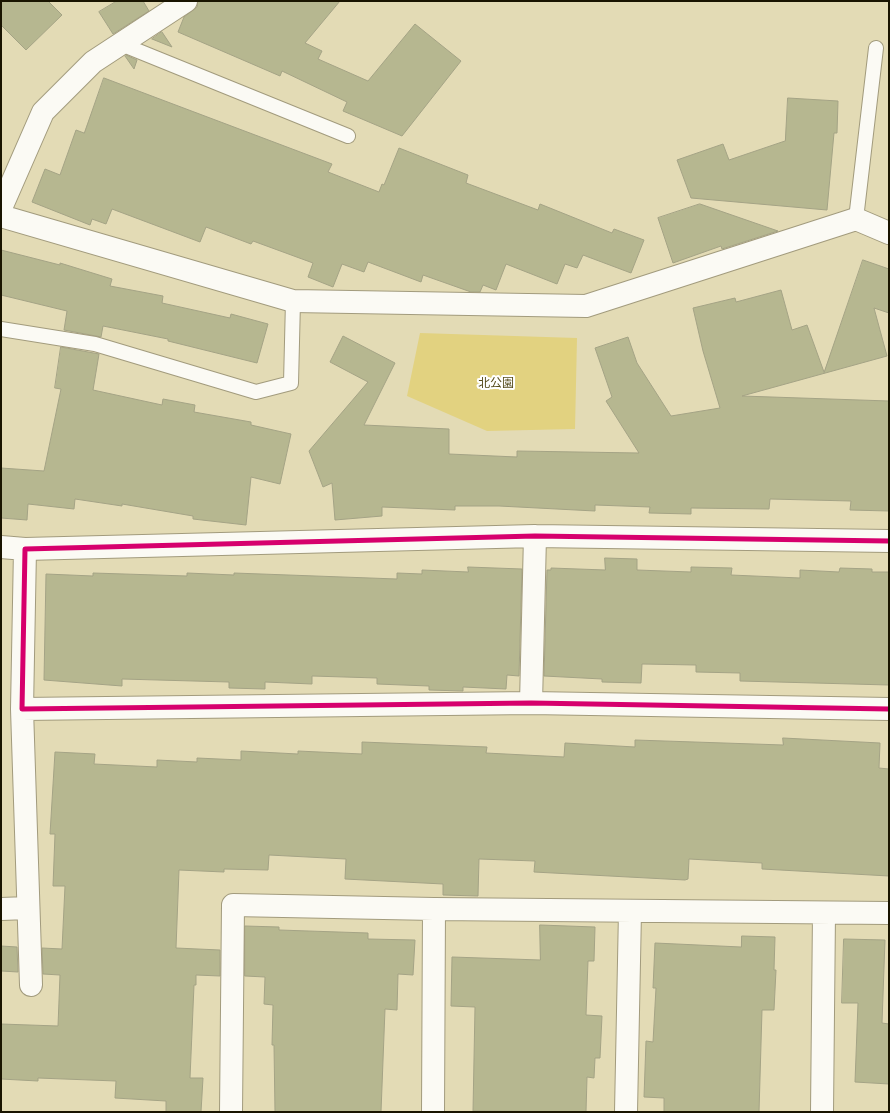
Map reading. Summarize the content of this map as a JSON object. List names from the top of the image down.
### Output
{
  "parks": ["北公園"]
}
